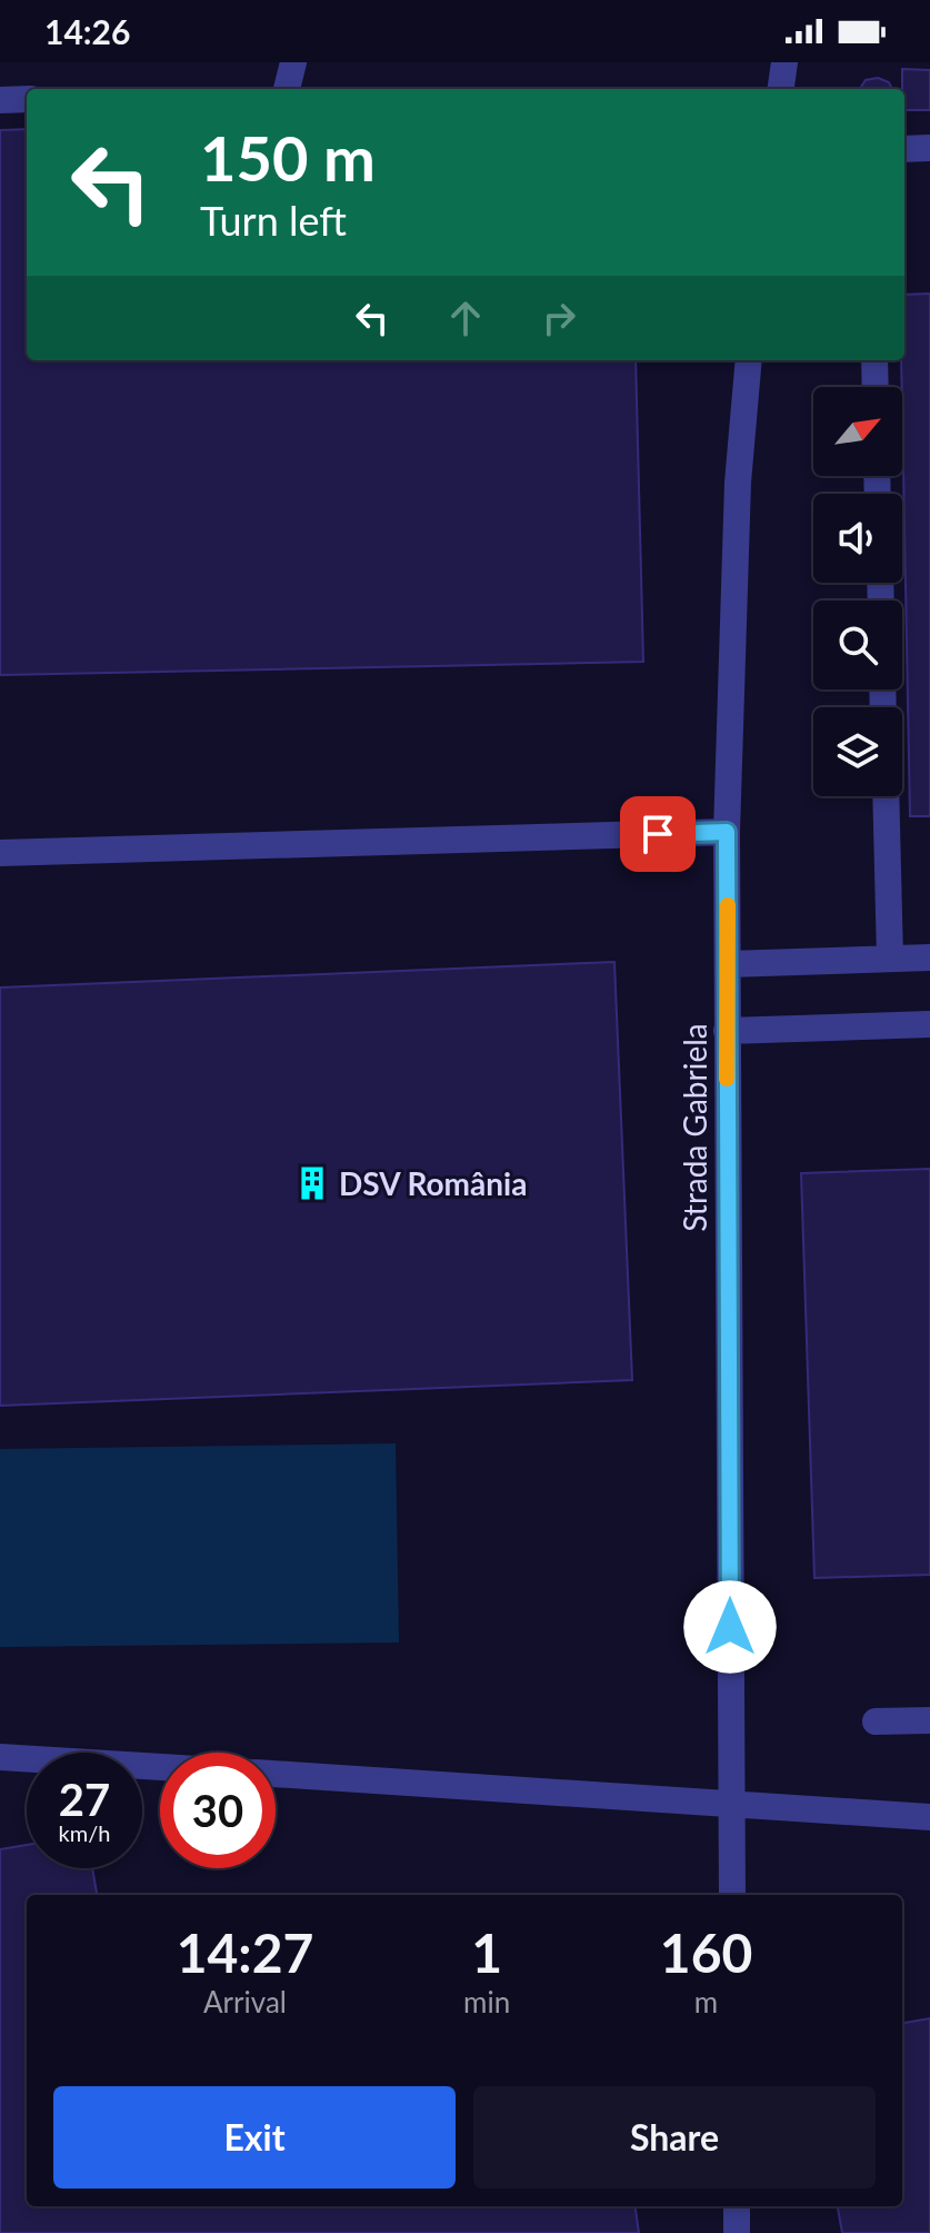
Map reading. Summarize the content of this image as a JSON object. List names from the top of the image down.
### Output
{
  "streets": {
    "street": ["Strada Gabriela"]
  },
  "places": {
    "building": ["DSV România"]
  },
  "north": "top right",
  "page": {
    "status": "14:26",
    "turn": ["150 m", "Turn left"],
    "speed": "27 km/h",
    "limit": "30",
    "eta": [
      "14:27",
      "Arrival",
      "1",
      "min",
      "160",
      "m"
    ],
    "buttons": ["Exit", "Share"]
  }
}
